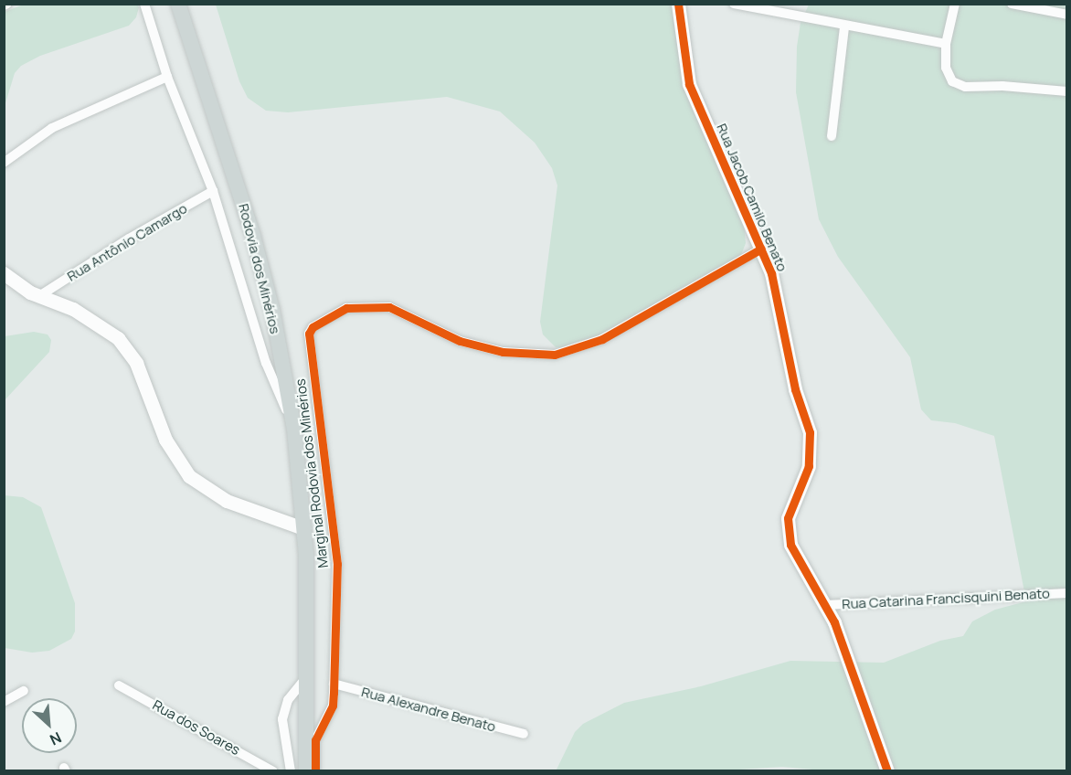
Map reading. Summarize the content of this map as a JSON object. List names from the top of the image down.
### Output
{
  "streets": {
    "main road": ["Rodovia dos Minérios"],
    "street": [
      "Rua Jacob Camilo Benato",
      "Rua Antônio Camargo",
      "Marginal Rodovia dos Minérios",
      "Rua Catarina Francisquini Benato",
      "Rua Alexandre Benato",
      "Rua dos Soares"
    ]
  },
  "crossings": [
    ["Rua Jacob Camilo Benato", "Marginal Rodovia dos Minérios"],
    ["Rua Jacob Camilo Benato", "Rua Catarina Francisquini Benato"],
    ["Marginal Rodovia dos Minérios", "Rua Alexandre Benato"]
  ],
  "north": "bottom right"
}
